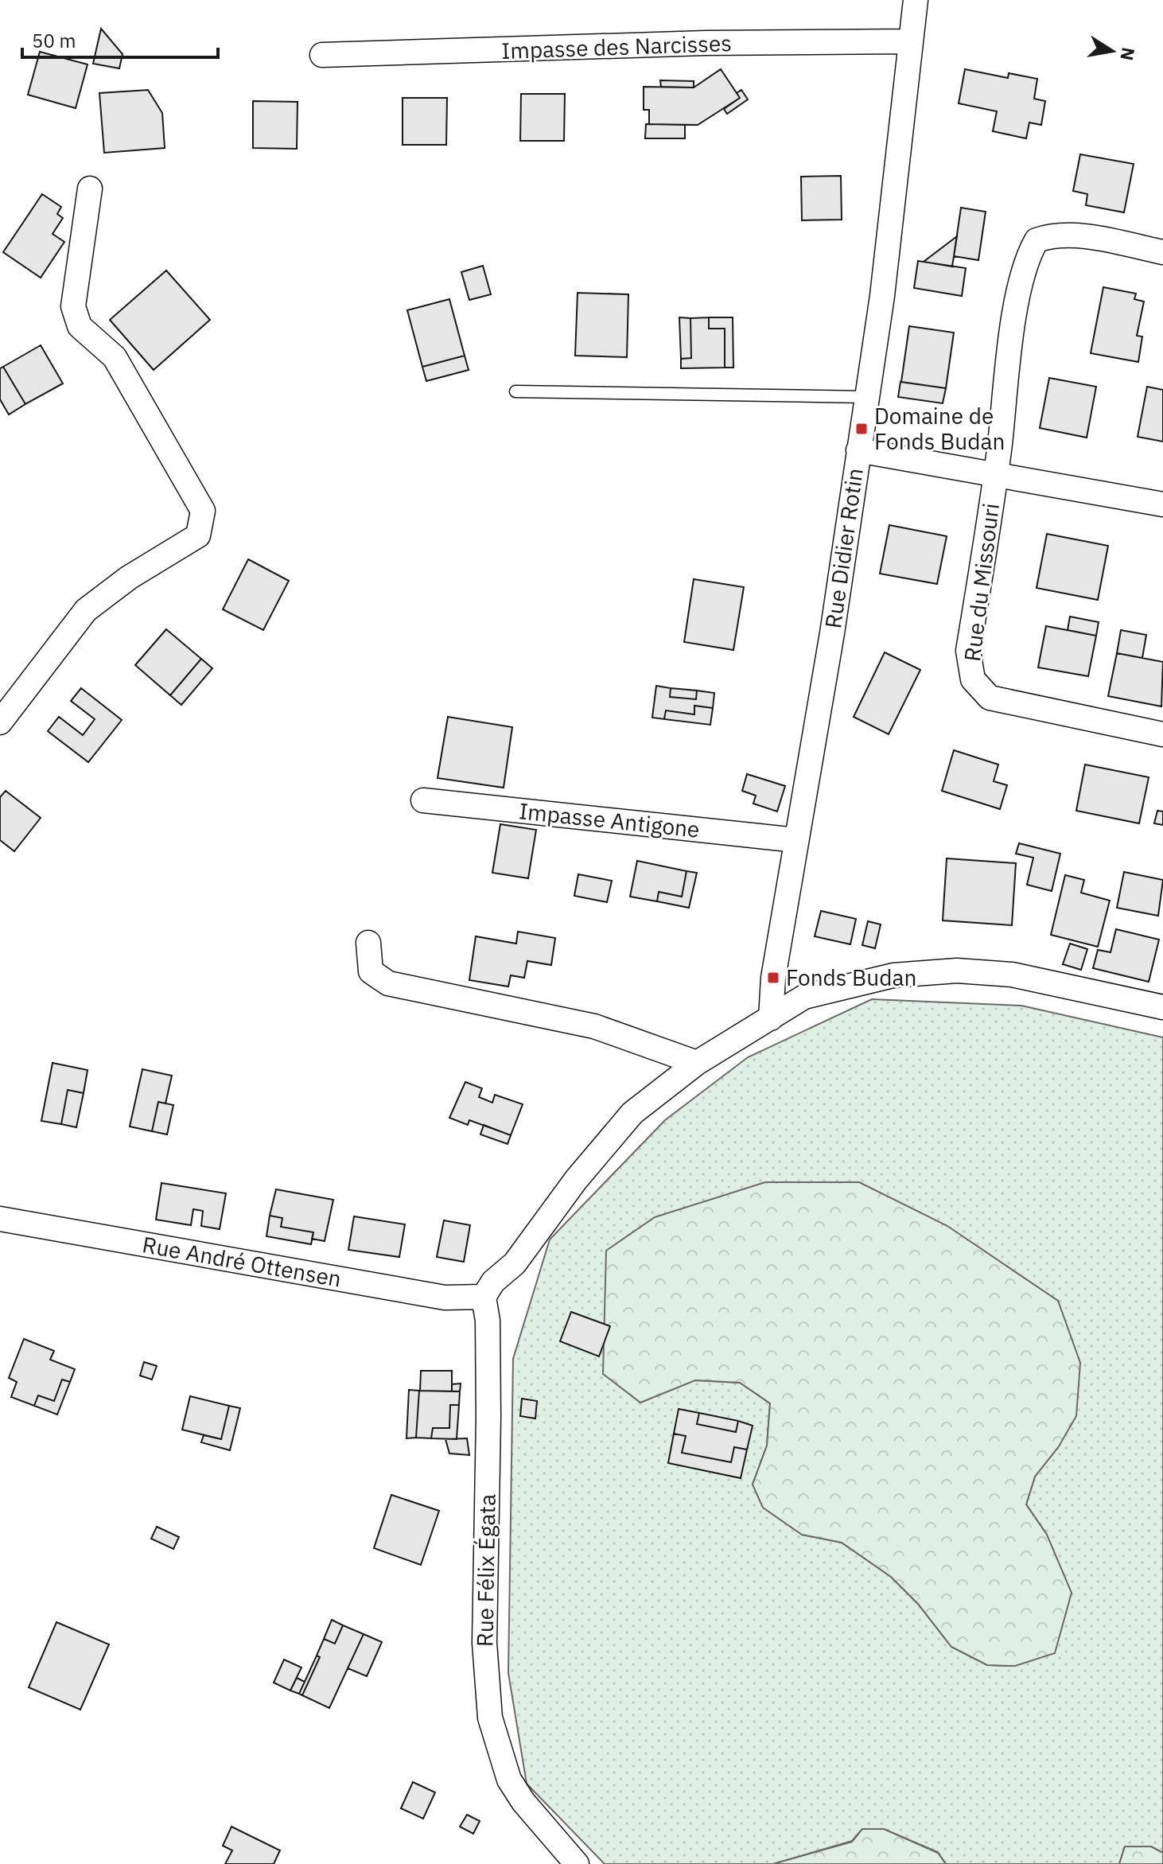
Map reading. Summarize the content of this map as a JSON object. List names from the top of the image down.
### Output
{
  "streets": {
    "street": [
      "Impasse des Narcisses",
      "Rue Didier Rotin",
      "Rue du Missouri",
      "Impasse Antigone",
      "Rue André Ottensen",
      "Rue Félix Égata"
    ]
  },
  "crossings": [
    ["Impasse des Narcisses", "Rue Didier Rotin"],
    ["Rue Didier Rotin", "Impasse Antigone"],
    ["Rue André Ottensen", "Rue Félix Égata"]
  ],
  "places": {
    "transit": ["Domaine de Fonds Budan", "Fonds Budan"]
  },
  "scale_bar": "50 m",
  "north": "right"
}
